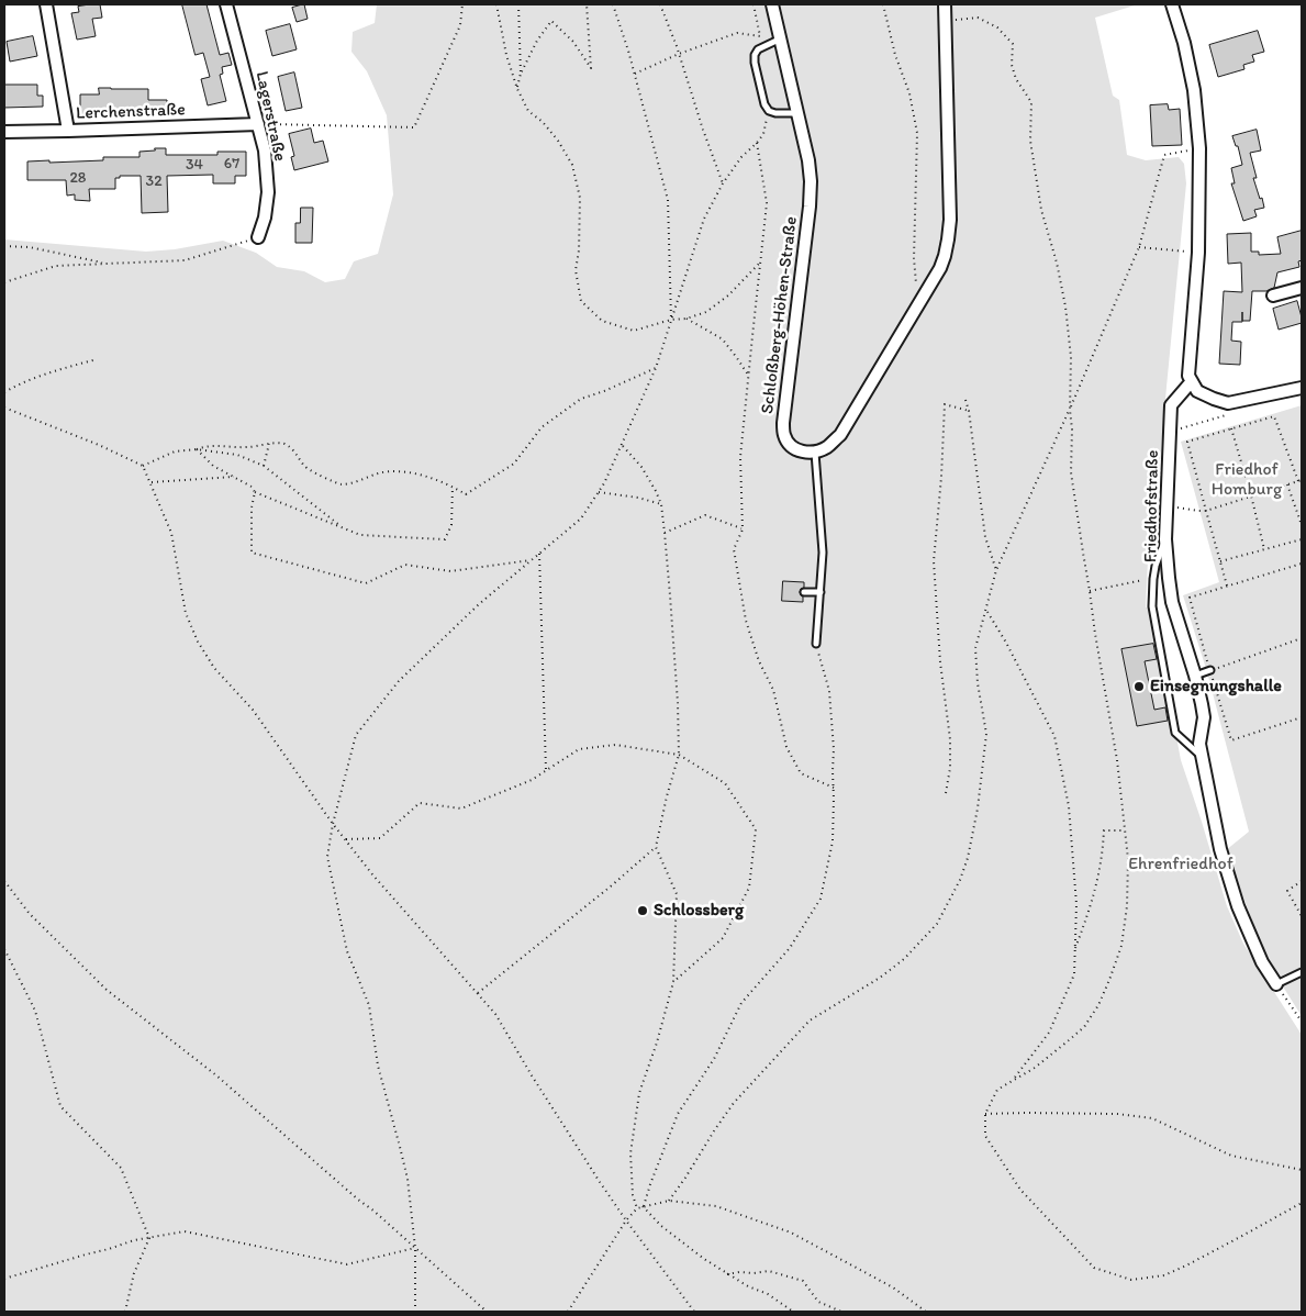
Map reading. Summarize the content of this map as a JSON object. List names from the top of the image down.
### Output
{
  "streets": {
    "street": [
      "Lerchenstraße",
      "Lagerstraße",
      "Schloßberg-Höhen-Straße",
      "Friedhofstraße"
    ]
  },
  "crossings": [
    ["Lerchenstraße", "Lagerstraße"]
  ],
  "parks": ["Friedhof Homburg", "Ehrenfriedhof"],
  "places": ["Einsegnungshalle", "Schlossberg"],
  "house_numbers": [
    "67",
    "34",
    "28",
    "32"
  ]
}
